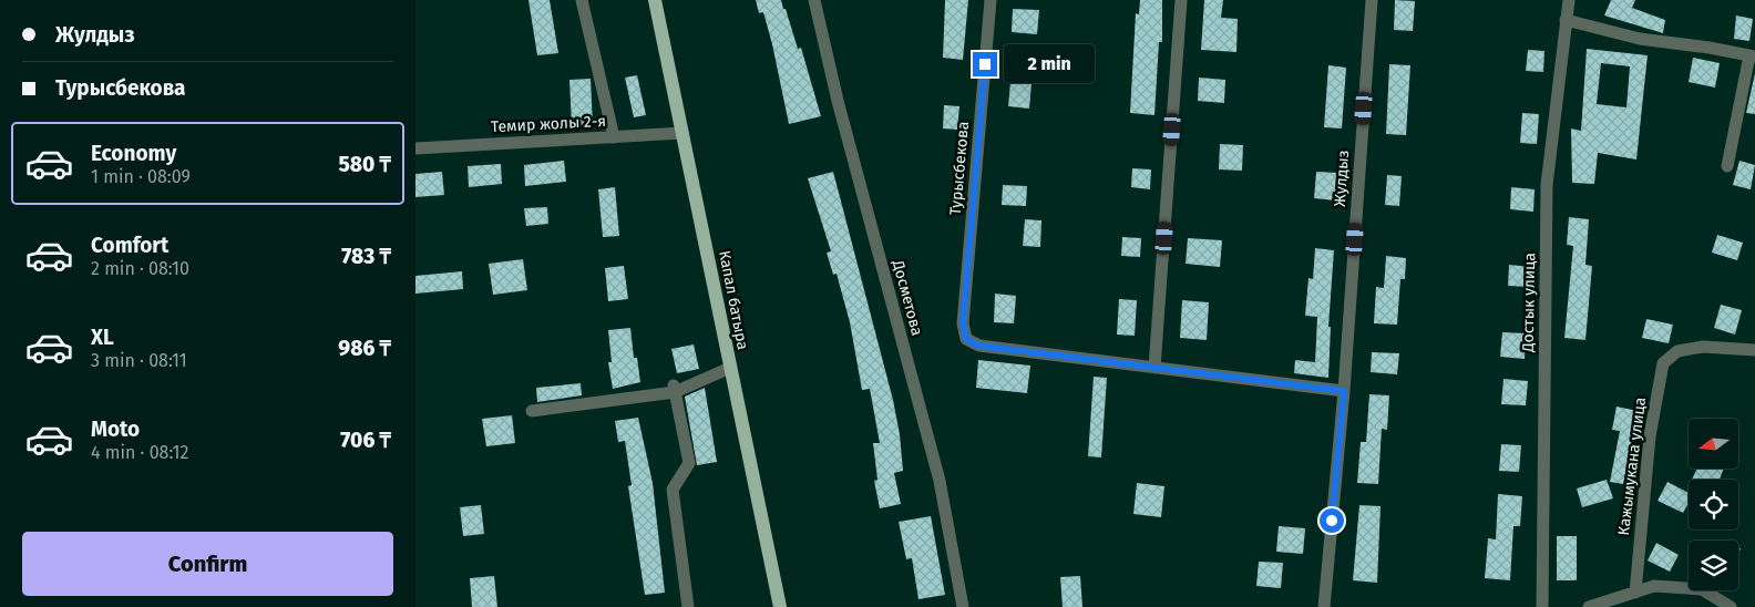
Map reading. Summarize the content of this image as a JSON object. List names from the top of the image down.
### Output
{
  "streets": {
    "main road": ["Капал батыра"],
    "street": [
      "Темир жолы 2-я",
      "Турысбекова",
      "Жулдыз",
      "Досметова",
      "Достык улица",
      "Кажымукана улица"
    ]
  },
  "crossings": [
    ["Темир жолы 2-я", "Капал батыра"]
  ],
  "north": "left",
  "page": {
    "banner": ["Жулдыз", "Турысбекова"],
    "bubble": "2 min",
    "list": [
      {
        "name": "Economy",
        "note": "1 min · 08:09",
        "value": "580 ₸"
      },
      {
        "name": "Comfort",
        "note": "2 min · 08:10",
        "value": "783 ₸"
      },
      {
        "name": "XL",
        "note": "3 min · 08:11",
        "value": "986 ₸"
      },
      {
        "name": "Moto",
        "note": "4 min · 08:12",
        "value": "706 ₸"
      }
    ],
    "buttons": "Confirm"
  }
}
